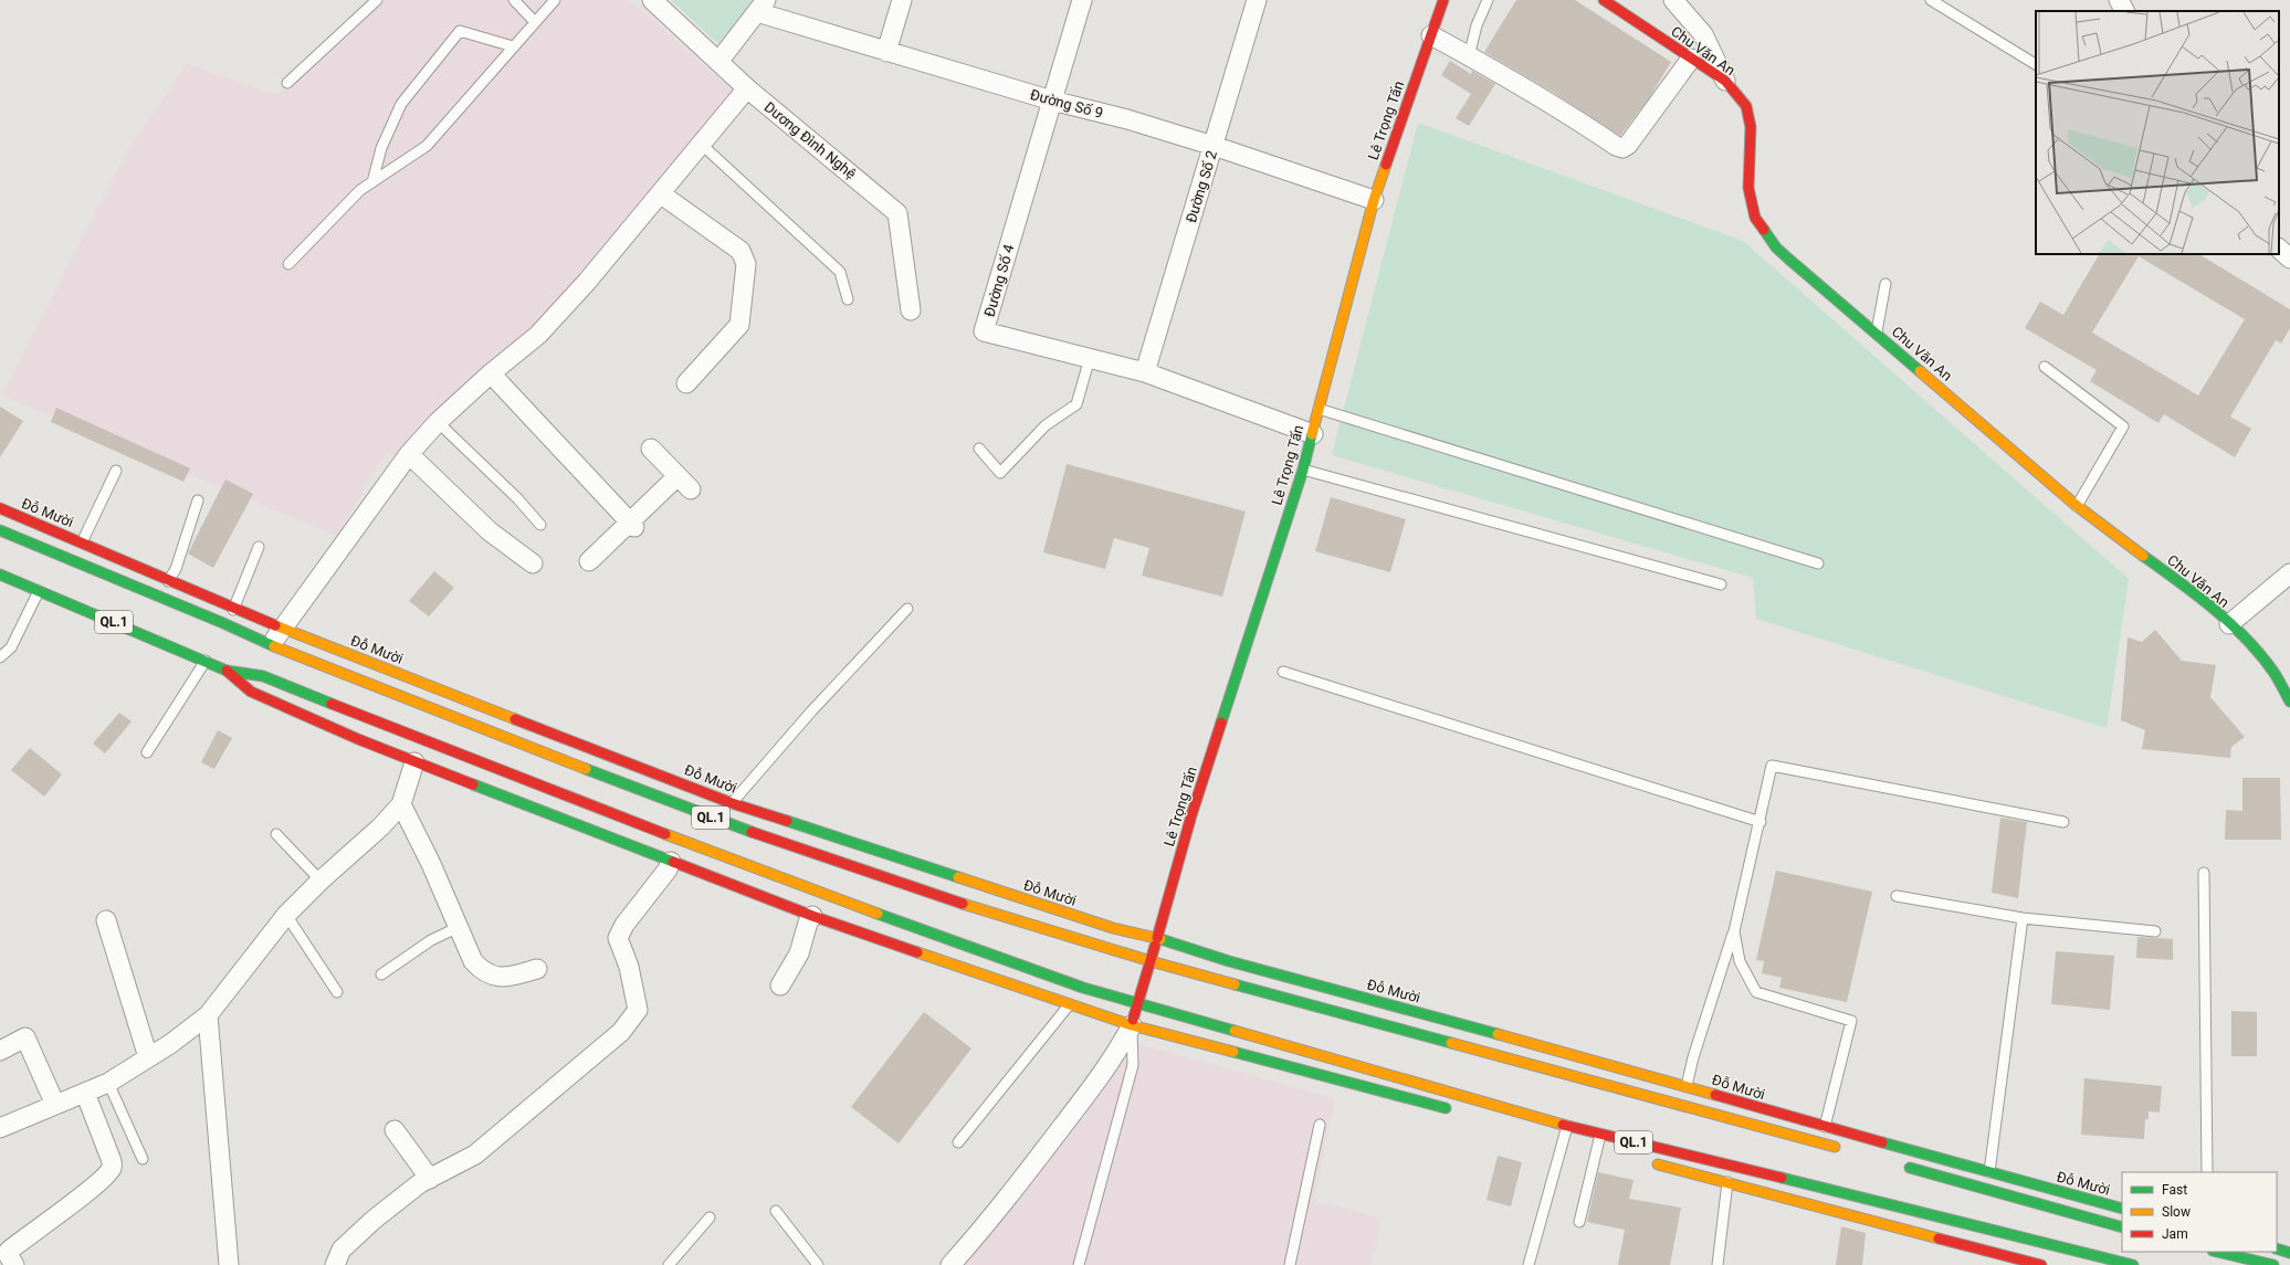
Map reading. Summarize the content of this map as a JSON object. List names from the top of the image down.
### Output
{
  "streets": {
    "main road": [
      "Chu Văn An",
      "Lê Trọng Tấn",
      "Đỗ Mười",
      "QL.1"
    ],
    "street": [
      "Đường Số 9",
      "Dương Đình Nghệ",
      "Đường Số 2",
      "Đường Số 4"
    ]
  },
  "crossings": [
    ["Đường Số 9", "Lê Trọng Tấn"],
    ["Đường Số 9", "Đường Số 2"],
    ["Đường Số 9", "Đường Số 4"],
    ["Lê Trọng Tấn", "Đường Số 4"],
    ["Lê Trọng Tấn", "Đỗ Mười"],
    ["Lê Trọng Tấn", "QL.1"],
    ["Đường Số 2", "Đường Số 4"],
    ["Đỗ Mười", "QL.1"]
  ],
  "legend": ["Fast", "Slow", "Jam"]
}
